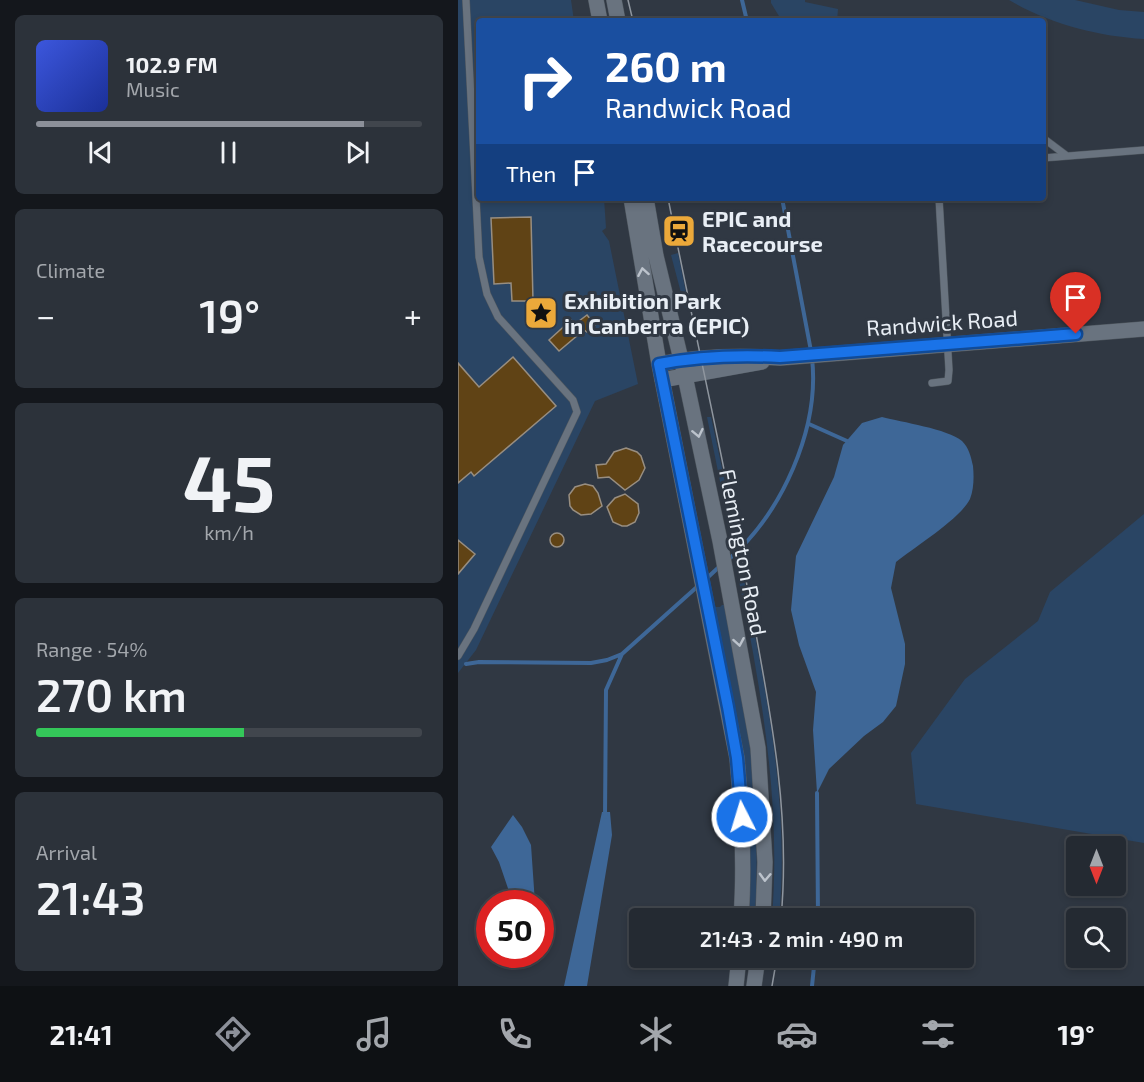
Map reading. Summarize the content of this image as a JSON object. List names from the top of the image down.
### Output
{
  "streets": {
    "main road": ["Randwick Road", "Flemington Road"]
  },
  "crossings": [
    ["Randwick Road", "Flemington Road"]
  ],
  "places": {
    "station": ["EPIC and Racecourse"],
    "place": ["Exhibition Park in Canberra (EPIC)"]
  },
  "north": "bottom",
  "page": {
    "turn": ["260 m", "Randwick Road"],
    "song": ["102.9 FM", "Music"],
    "then": "Then",
    "tile": [
      "Climate",
      ["45", "km/h"],
      ["Range · 54%", "270 km"],
      ["Arrival", "21:43"]
    ],
    "heat": ["−", "19°", "+"],
    "limit": "50",
    "trip": "21:43 · 2 min · 490 m",
    "tabs": ["21:41", "19°"]
  }
}
